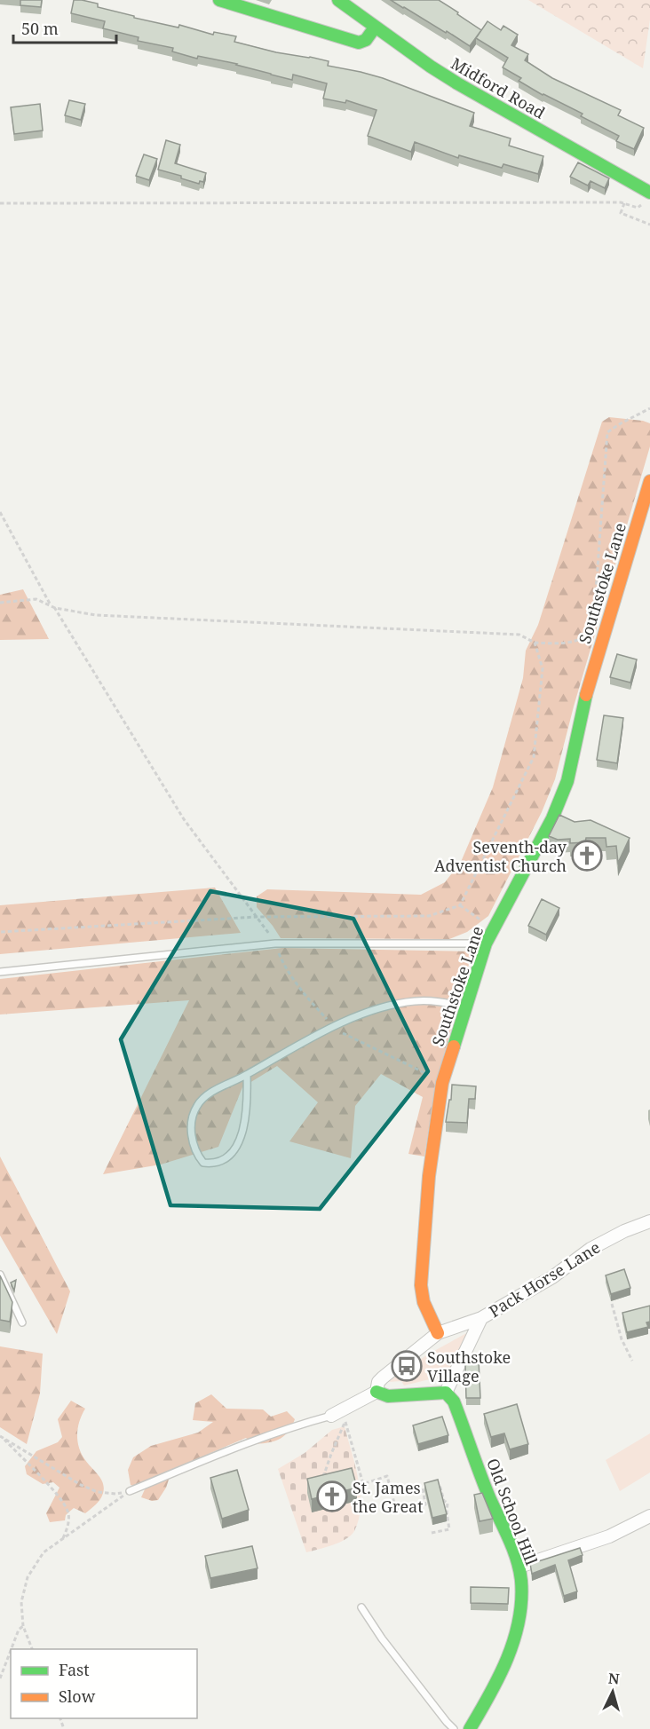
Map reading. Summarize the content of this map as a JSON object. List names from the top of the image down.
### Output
{
  "streets": {
    "street": [
      "Midford Road",
      "Southstoke Lane",
      "Pack Horse Lane",
      "Old School Hill"
    ]
  },
  "crossings": [
    ["Southstoke Lane", "Pack Horse Lane"]
  ],
  "places": {
    "church": ["Seventh-day Adventist Church", "St. James the Great"],
    "bus stop": ["Southstoke Village"]
  },
  "legend": ["Fast", "Slow"],
  "scale_bar": "50 m",
  "north": "top"
}
